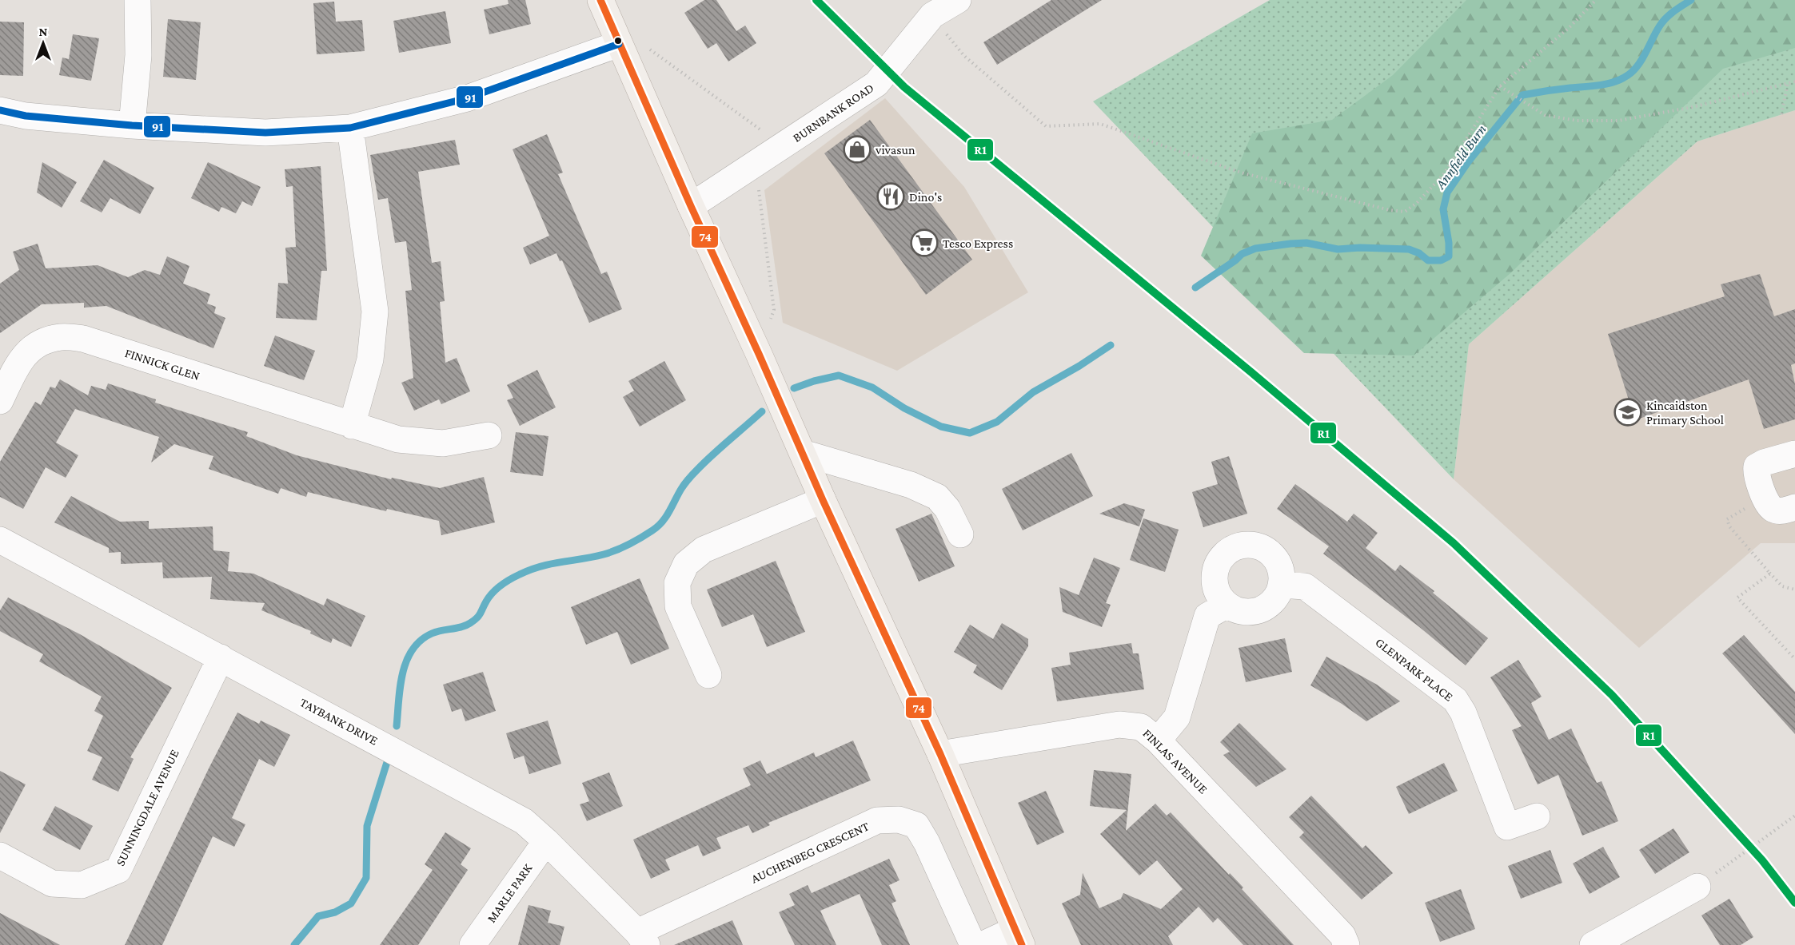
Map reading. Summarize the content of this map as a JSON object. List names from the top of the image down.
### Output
{
  "streets": {
    "street": [
      "BURNBANK ROAD",
      "FINNICK GLEN",
      "GLENPARK PLACE",
      "TAYBANK DRIVE",
      "FINLAS AVENUE",
      "SUNNINGDALE AVENUE",
      "AUCHENBEG CRESCENT",
      "MARLE PARK"
    ]
  },
  "crossings": [
    ["TAYBANK DRIVE", "SUNNINGDALE AVENUE"],
    ["TAYBANK DRIVE", "AUCHENBEG CRESCENT"],
    ["TAYBANK DRIVE", "MARLE PARK"]
  ],
  "water": ["Annfield Burn"],
  "places": {
    "shop": ["vivasun"],
    "restaurant": ["Dino's"],
    "supermarket": ["Tesco Express"],
    "school or university": ["Kincaidston Primary School"]
  },
  "lines": ["transit line R1", "transit line 74", "transit line 91"],
  "north": "top"
}
